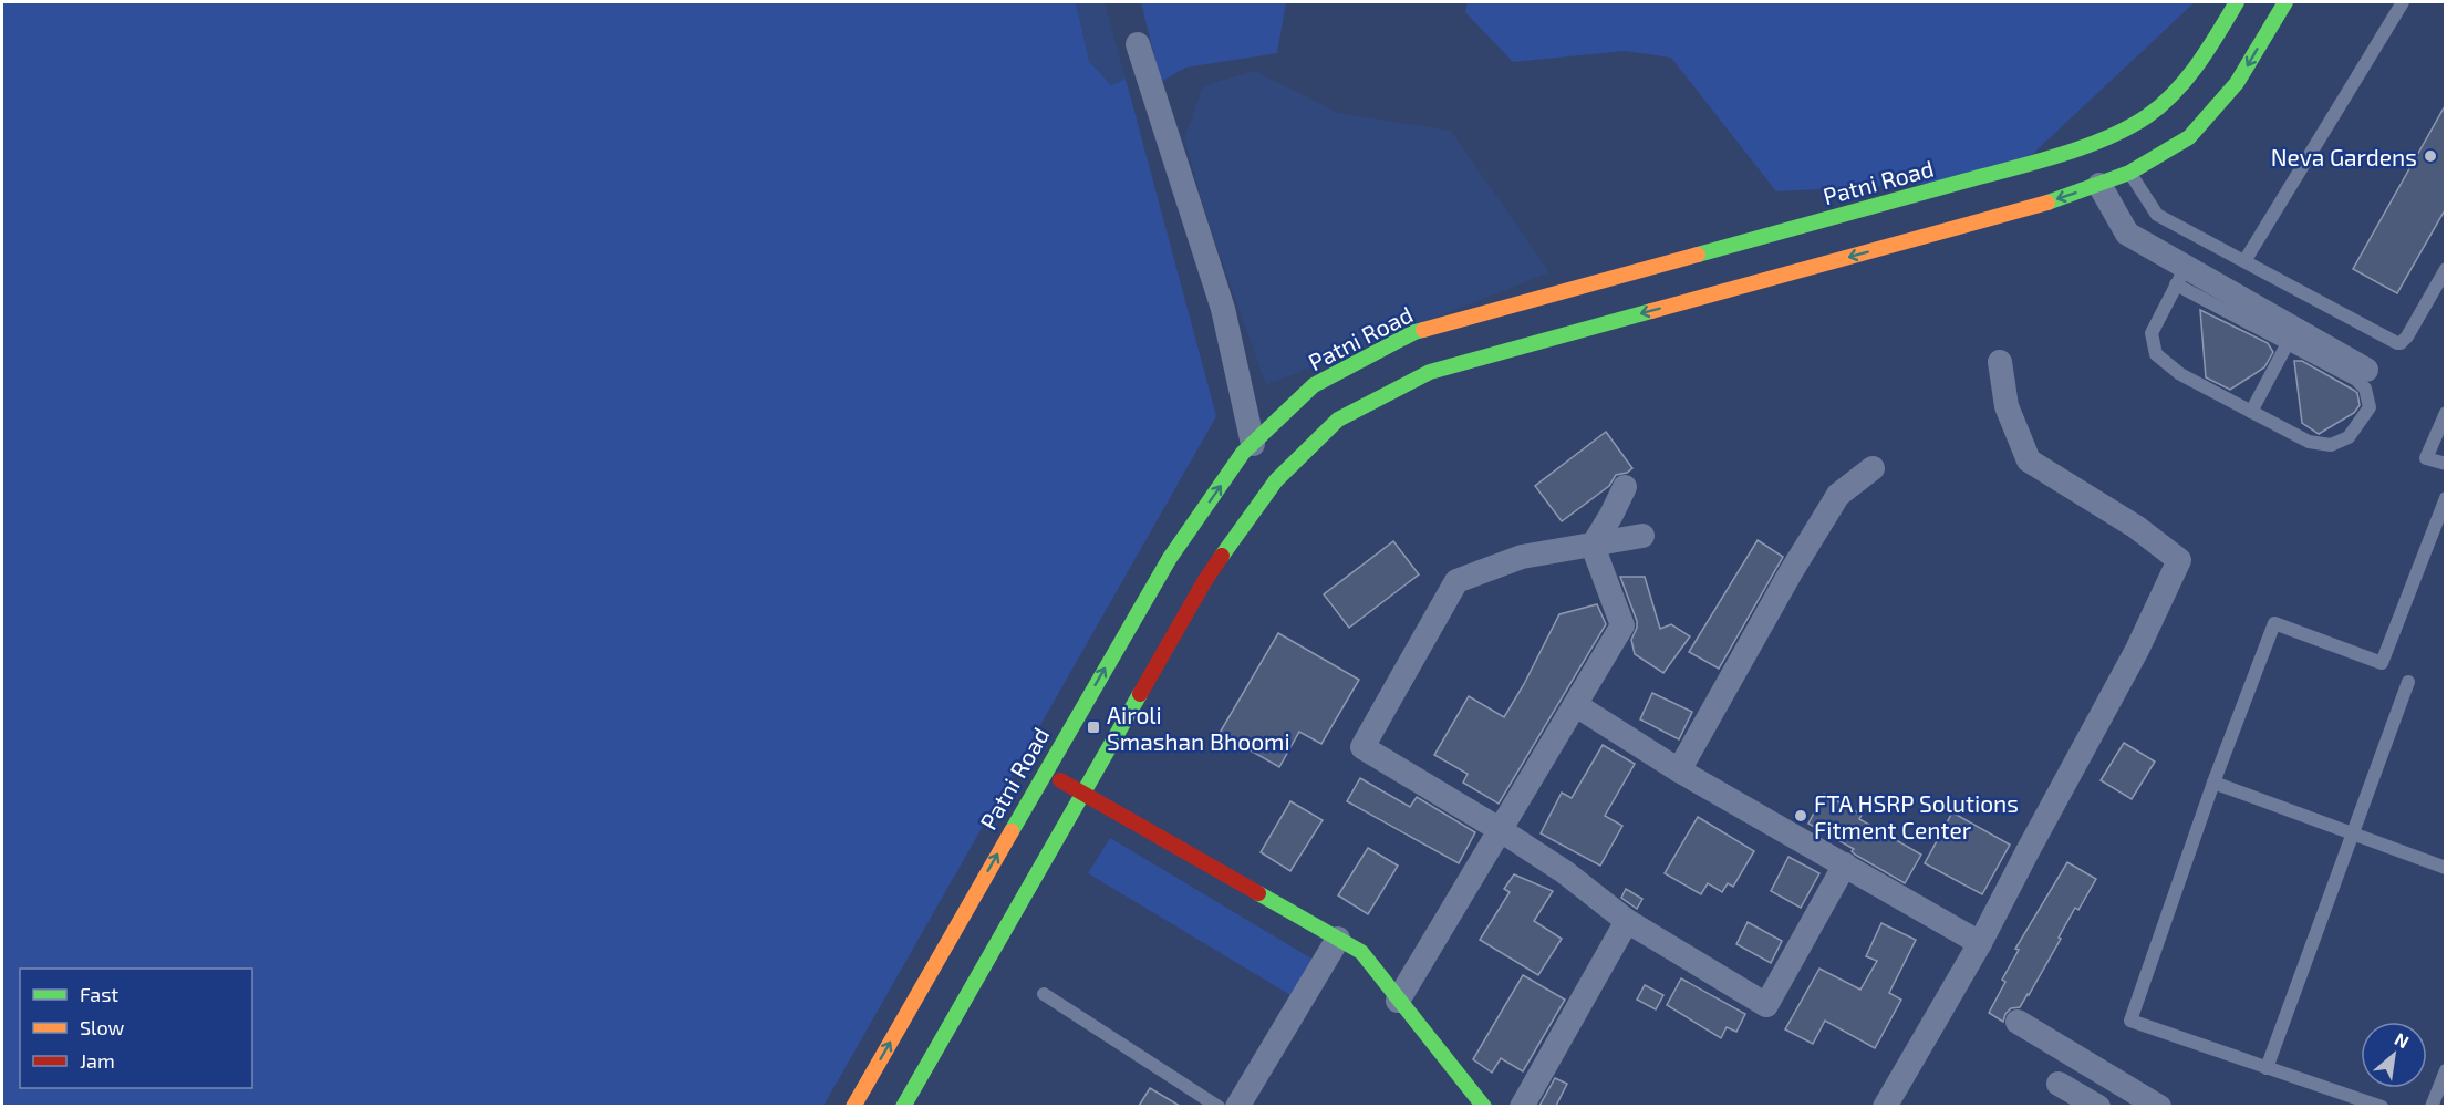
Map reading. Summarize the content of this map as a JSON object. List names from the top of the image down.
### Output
{
  "streets": {
    "main road": ["Patni Road"]
  },
  "places": {
    "other": ["Neva Gardens", "FTA HSRP Solutions Fitment Center"],
    "transit": ["Airoli Smashan Bhoomi"]
  },
  "legend": ["Fast", "Slow", "Jam"],
  "north": "top right"
}
